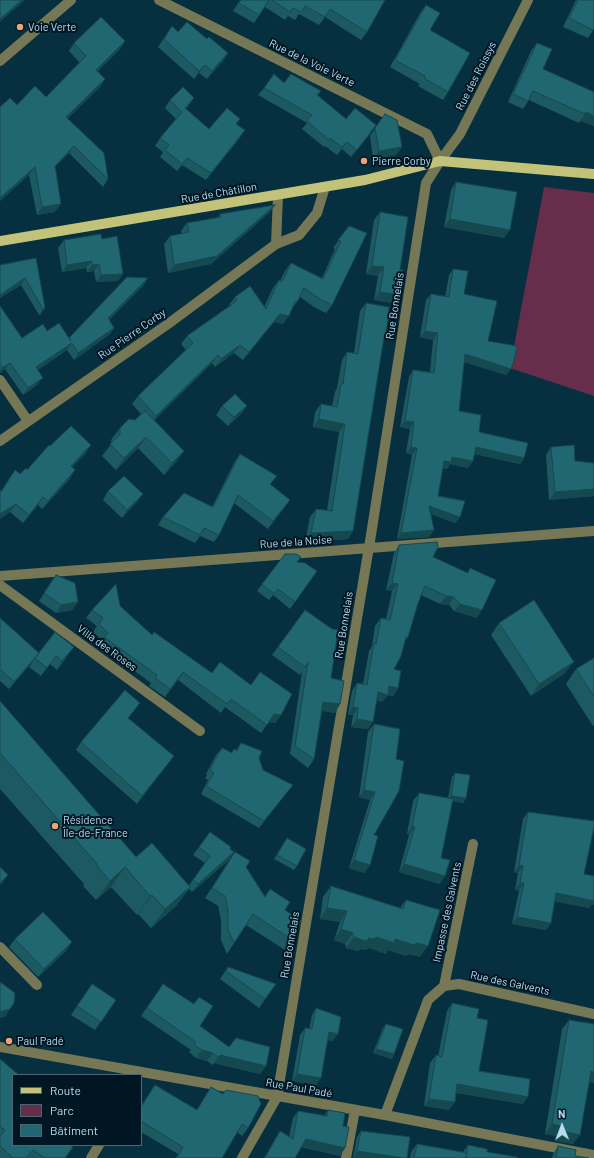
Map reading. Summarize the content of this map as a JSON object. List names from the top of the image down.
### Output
{
  "streets": {
    "main road": ["Rue de Châtillon"],
    "street": [
      "Rue de la Voie Verte",
      "Rue des Roissys",
      "Rue Bonnelais",
      "Rue Pierre Corby",
      "Rue de la Noise",
      "Villa des Roses",
      "Impasse des Galvents",
      "Rue des Galvents",
      "Rue Paul Padé"
    ]
  },
  "crossings": [
    ["Rue de la Voie Verte", "Rue des Roissys"],
    ["Rue de la Voie Verte", "Rue de Châtillon"],
    ["Rue de la Voie Verte", "Rue Bonnelais"],
    ["Rue des Roissys", "Rue de Châtillon"],
    ["Rue des Roissys", "Rue Bonnelais"],
    ["Rue de Châtillon", "Rue Bonnelais"],
    ["Rue de Châtillon", "Rue Pierre Corby"],
    ["Rue Bonnelais", "Rue de la Noise"],
    ["Rue Bonnelais", "Rue Paul Padé"],
    ["Impasse des Galvents", "Rue des Galvents"]
  ],
  "places": [
    "Voie Verte",
    "Pierre Corby",
    "Résidence Île-de-France",
    "Paul Padé"
  ],
  "legend": ["Route", "Parc", "Bâtiment"],
  "north": "top"
}
